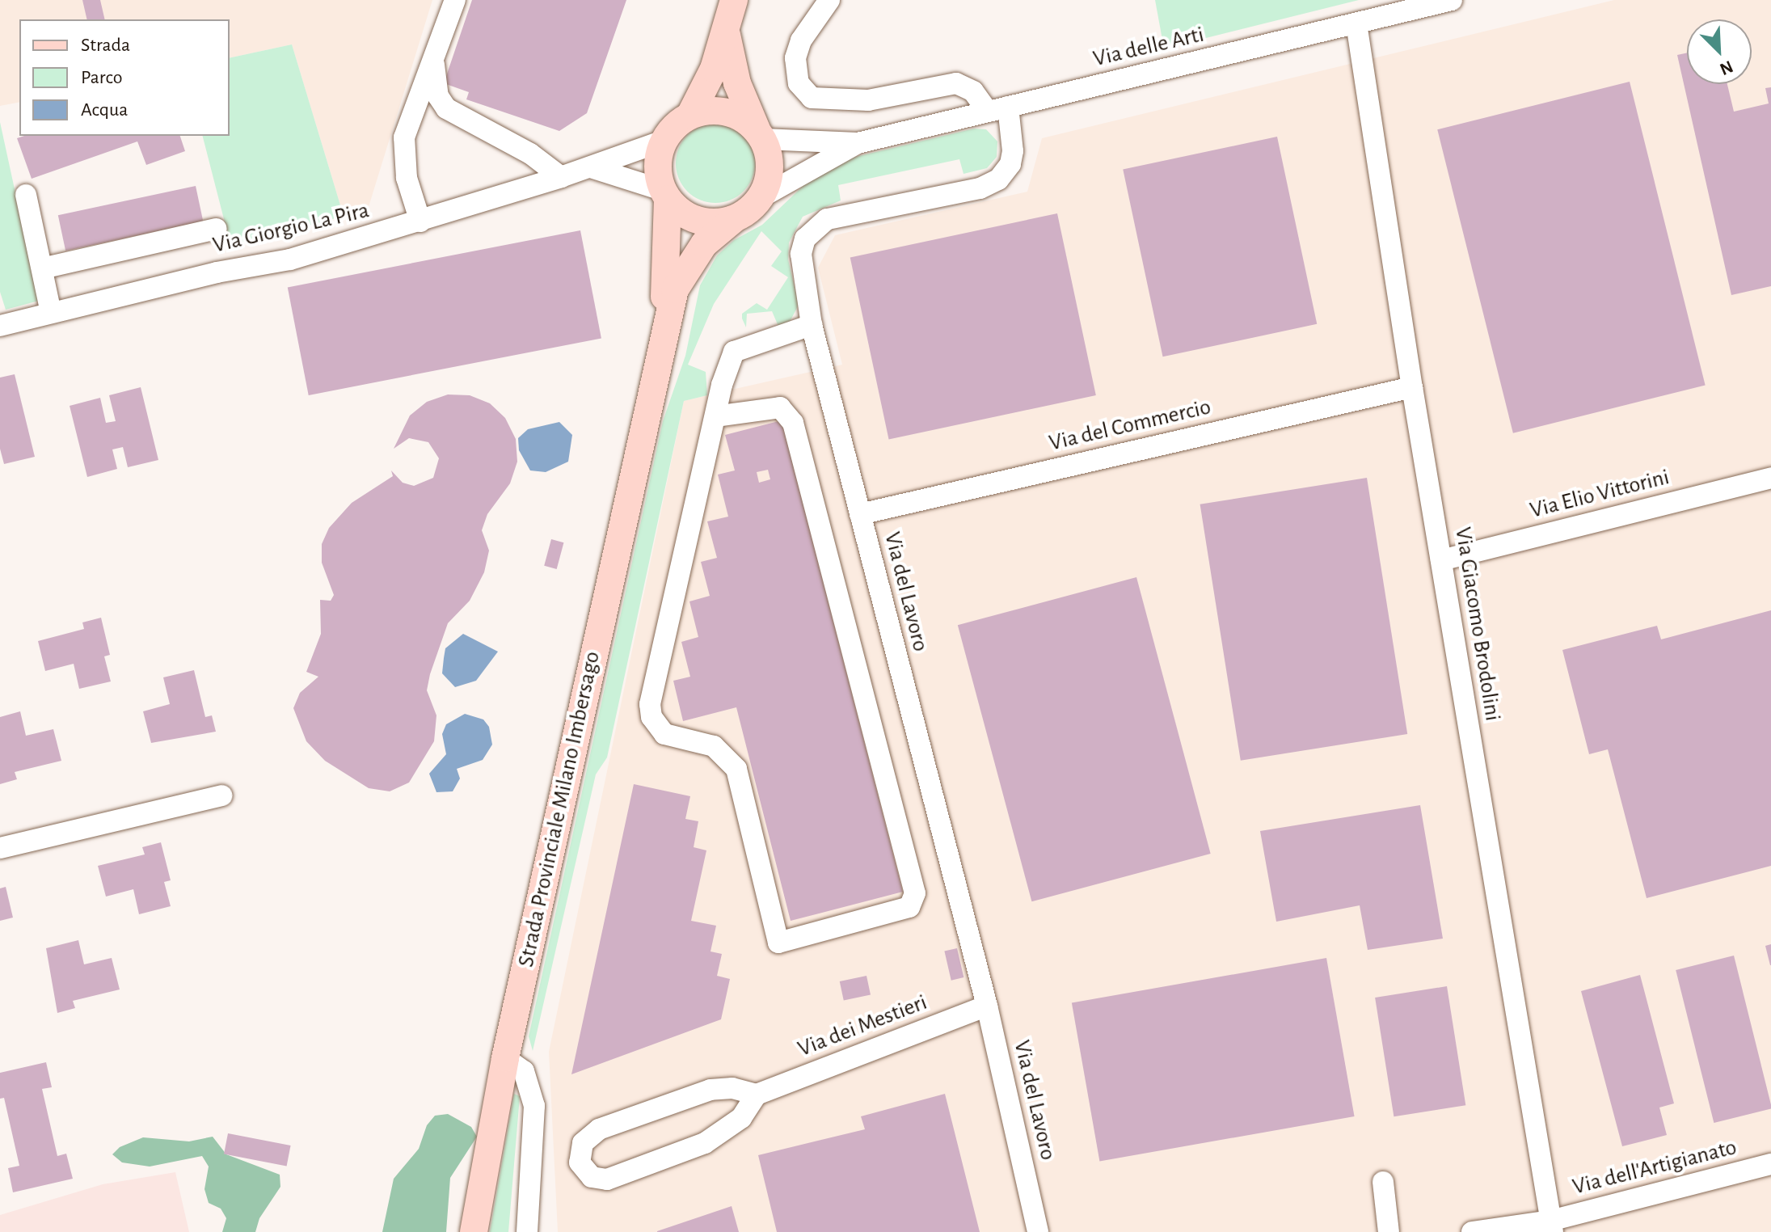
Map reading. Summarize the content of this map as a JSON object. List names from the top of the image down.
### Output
{
  "streets": {
    "main road": ["Strada Provinciale Milano Imbersago"],
    "street": [
      "Via delle Arti",
      "Via Giorgio La Pira",
      "Via del Commercio",
      "Via Elio Vittorini",
      "Via del Lavoro",
      "Via Giacomo Brodolini",
      "Via dei Mestieri",
      "Via dell'Artigianato"
    ]
  },
  "crossings": [
    ["Via delle Arti", "Via Giorgio La Pira"],
    ["Via delle Arti", "Via del Lavoro"],
    ["Via delle Arti", "Via Giacomo Brodolini"],
    ["Via delle Arti", "Strada Provinciale Milano Imbersago"],
    ["Via Giorgio La Pira", "Strada Provinciale Milano Imbersago"],
    ["Via del Commercio", "Via del Lavoro"],
    ["Via del Commercio", "Via Giacomo Brodolini"],
    ["Via Elio Vittorini", "Via Giacomo Brodolini"],
    ["Via del Lavoro", "Via dei Mestieri"],
    ["Via Giacomo Brodolini", "Via dell'Artigianato"]
  ],
  "legend": ["Strada", "Parco", "Acqua"],
  "north": "bottom right"
}
